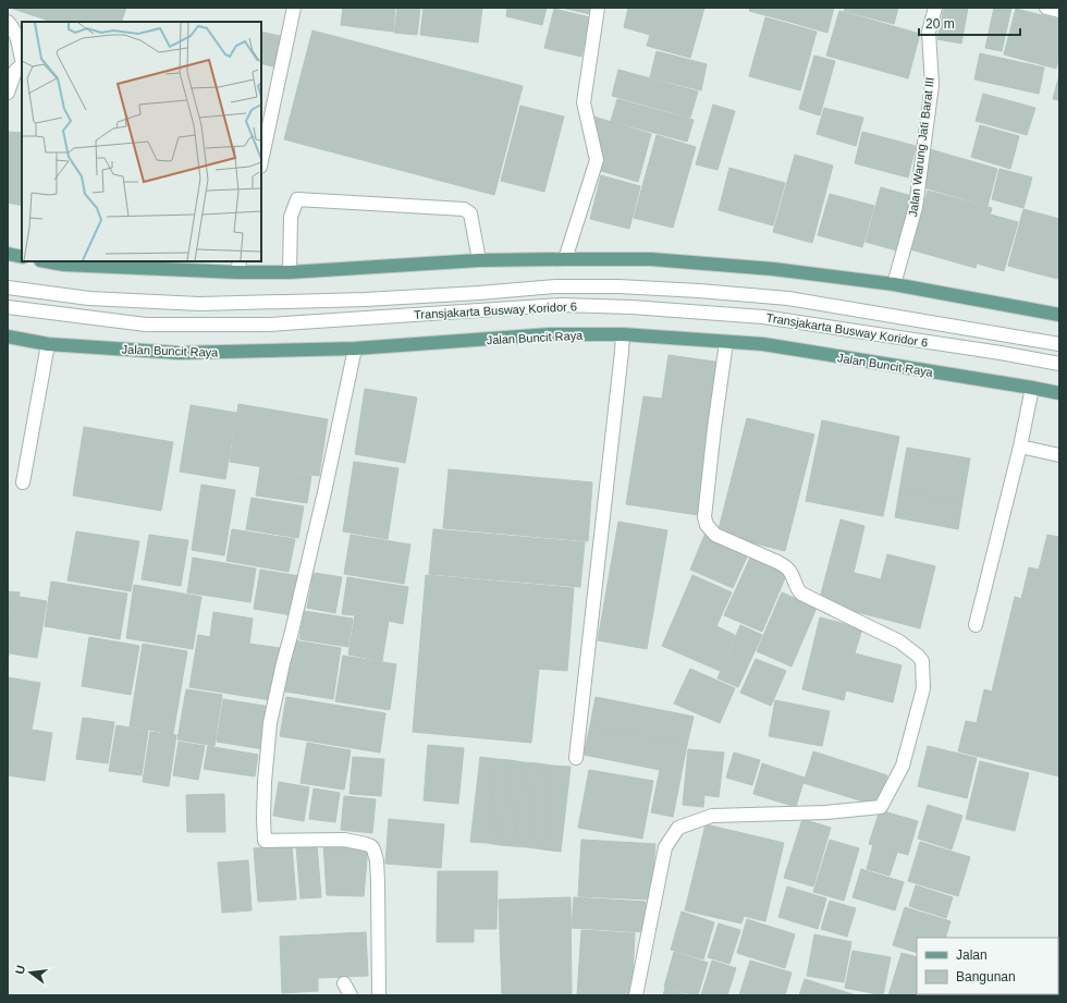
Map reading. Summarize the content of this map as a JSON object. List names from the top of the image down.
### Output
{
  "streets": {
    "main road": ["Jalan Buncit Raya"],
    "street": ["Jalan Warung Jati Barat III", "Transjakarta Busway Koridor 6"]
  },
  "legend": ["Jalan", "Bangunan"],
  "scale_bar": "20 m",
  "north": "left"
}
